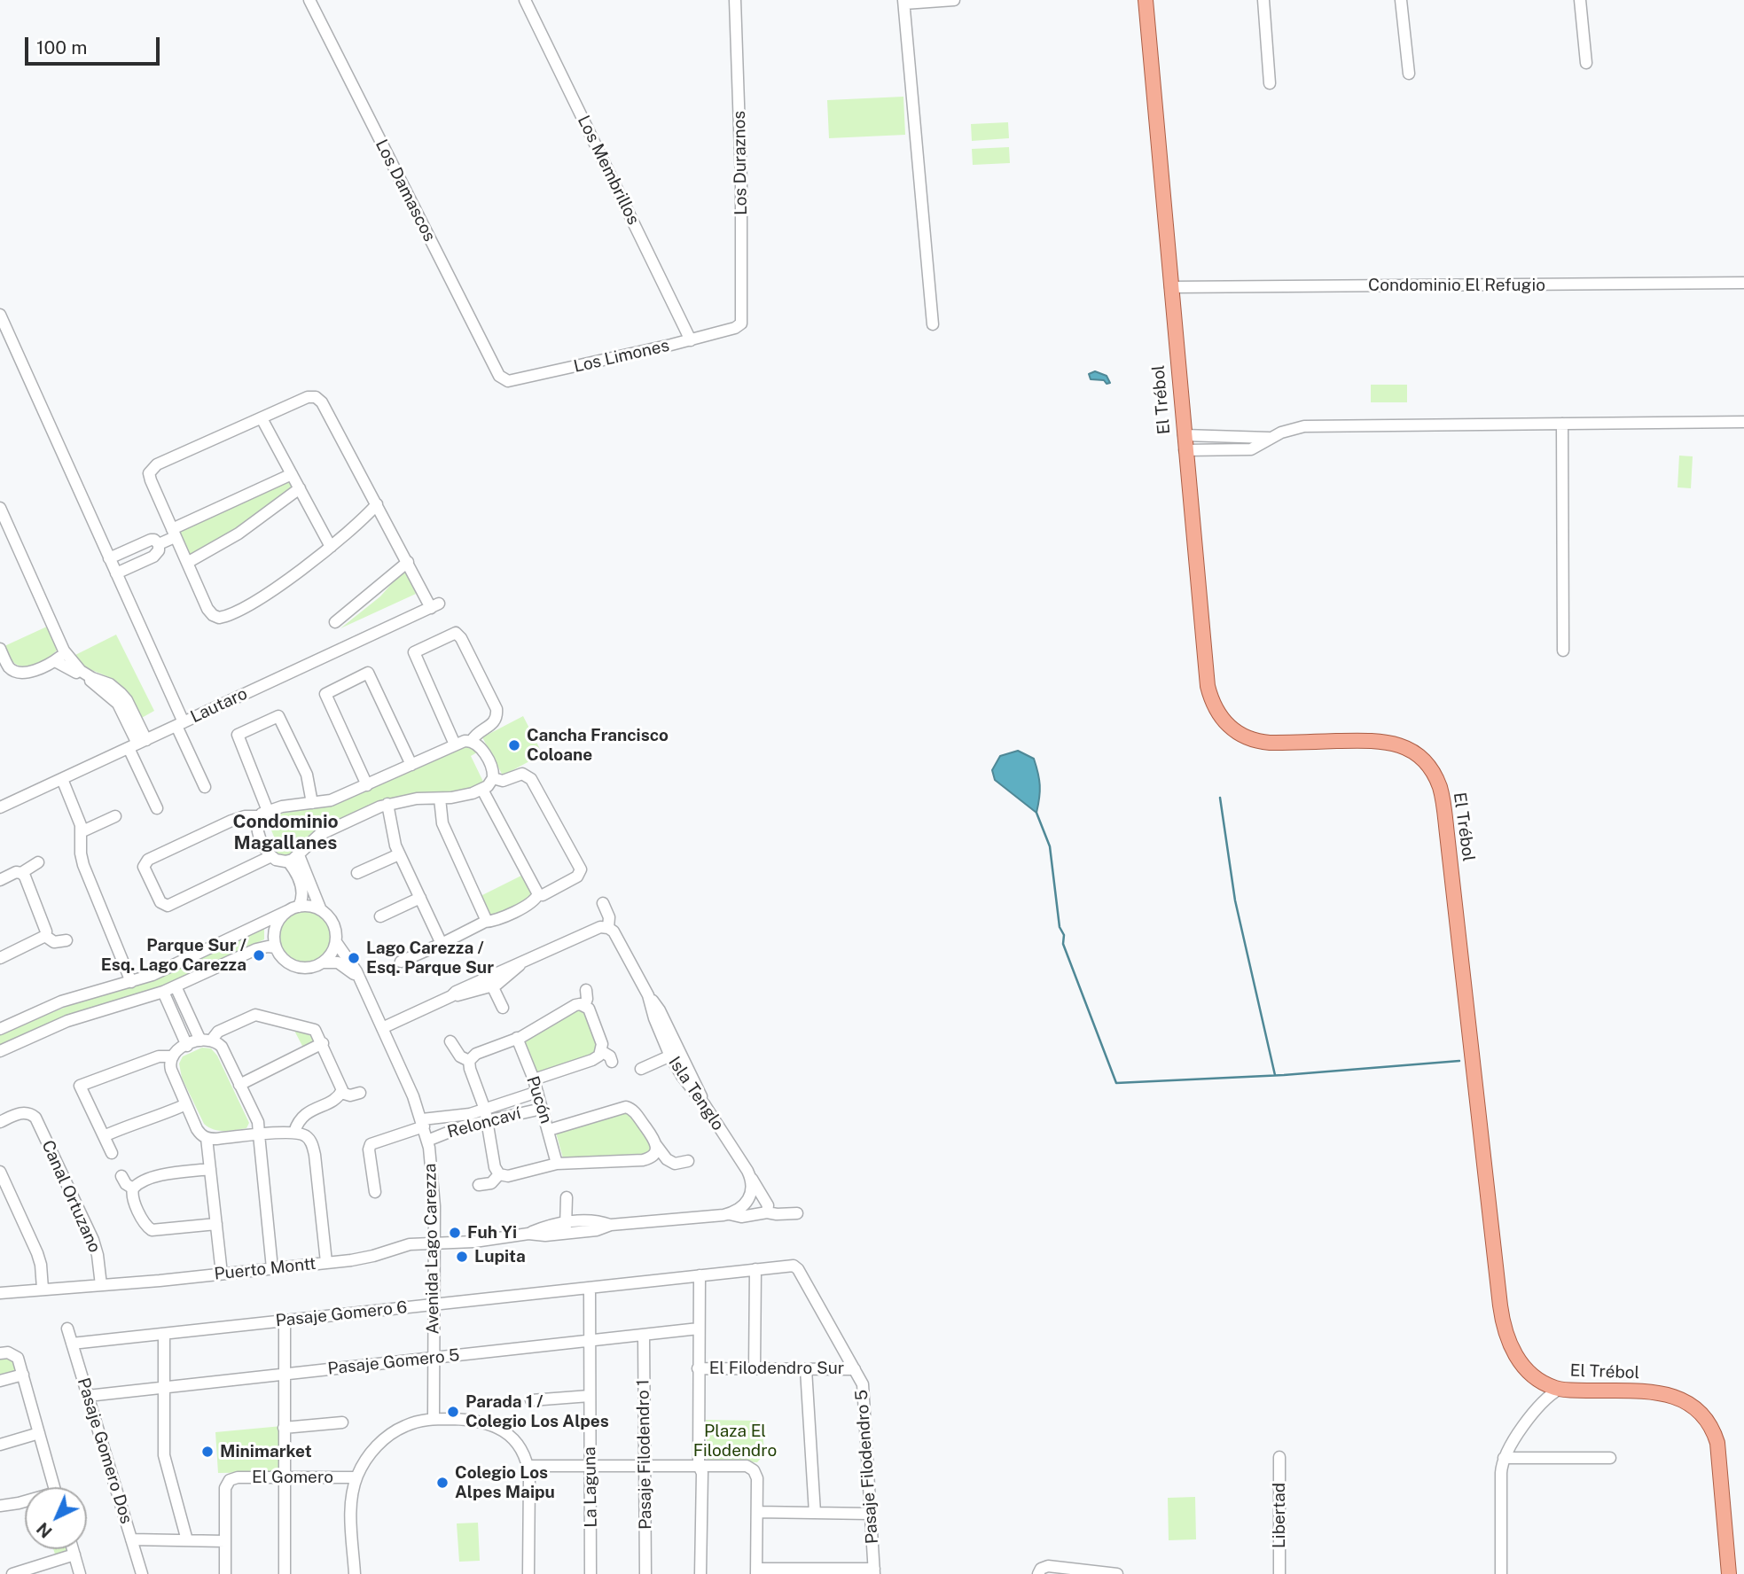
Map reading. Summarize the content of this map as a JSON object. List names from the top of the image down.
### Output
{
  "streets": {
    "main road": ["El Trébol"],
    "street": [
      "Los Duraznos",
      "Los Membrillos",
      "Los Damascos",
      "Condominio El Refugio",
      "Los Limones",
      "Lautaro",
      "Isla Tenglo",
      "Pucón",
      "Reloncaví",
      "Canal Ortuzano",
      "Avenida Lago Carezza",
      "Puerto Montt",
      "Pasaje Gomero 6",
      "Pasaje Gomero 5",
      "El Filodendro Sur",
      "Pasaje Gomero Dos",
      "Pasaje Filodendro 1",
      "Pasaje Filodendro 5",
      "El Gomero",
      "La Laguna",
      "Libertad"
    ]
  },
  "crossings": [
    ["Los Duraznos", "Los Limones"],
    ["Los Membrillos", "Los Limones"],
    ["Los Damascos", "Los Limones"],
    ["Condominio El Refugio", "El Trébol"],
    ["Isla Tenglo", "Puerto Montt"],
    ["Pucón", "Reloncaví"],
    ["Reloncaví", "Avenida Lago Carezza"],
    ["Canal Ortuzano", "Puerto Montt"],
    ["Avenida Lago Carezza", "Puerto Montt"],
    ["Avenida Lago Carezza", "Pasaje Gomero 6"],
    ["Avenida Lago Carezza", "Pasaje Gomero 5"],
    ["Pasaje Gomero 6", "Pasaje Gomero Dos"],
    ["Pasaje Gomero 6", "Pasaje Filodendro 5"],
    ["Pasaje Gomero 6", "La Laguna"],
    ["Pasaje Gomero 5", "Pasaje Gomero Dos"],
    ["Pasaje Gomero 5", "Pasaje Filodendro 1"],
    ["Pasaje Gomero 5", "La Laguna"],
    ["El Filodendro Sur", "Pasaje Filodendro 5"]
  ],
  "districts": ["Condominio Magallanes"],
  "parks": ["Plaza El Filodendro"],
  "places": [
    "Cancha Francisco Coloane",
    "Parque Sur / Esq. Lago Carezza",
    "Lago Carezza / Esq. Parque Sur",
    "Fuh Yi",
    "Lupita",
    "Parada 1 / Colegio Los Alpes",
    "Minimarket",
    "Colegio Los Alpes Maipu"
  ],
  "scale_bar": "100 m",
  "north": "bottom left"
}
